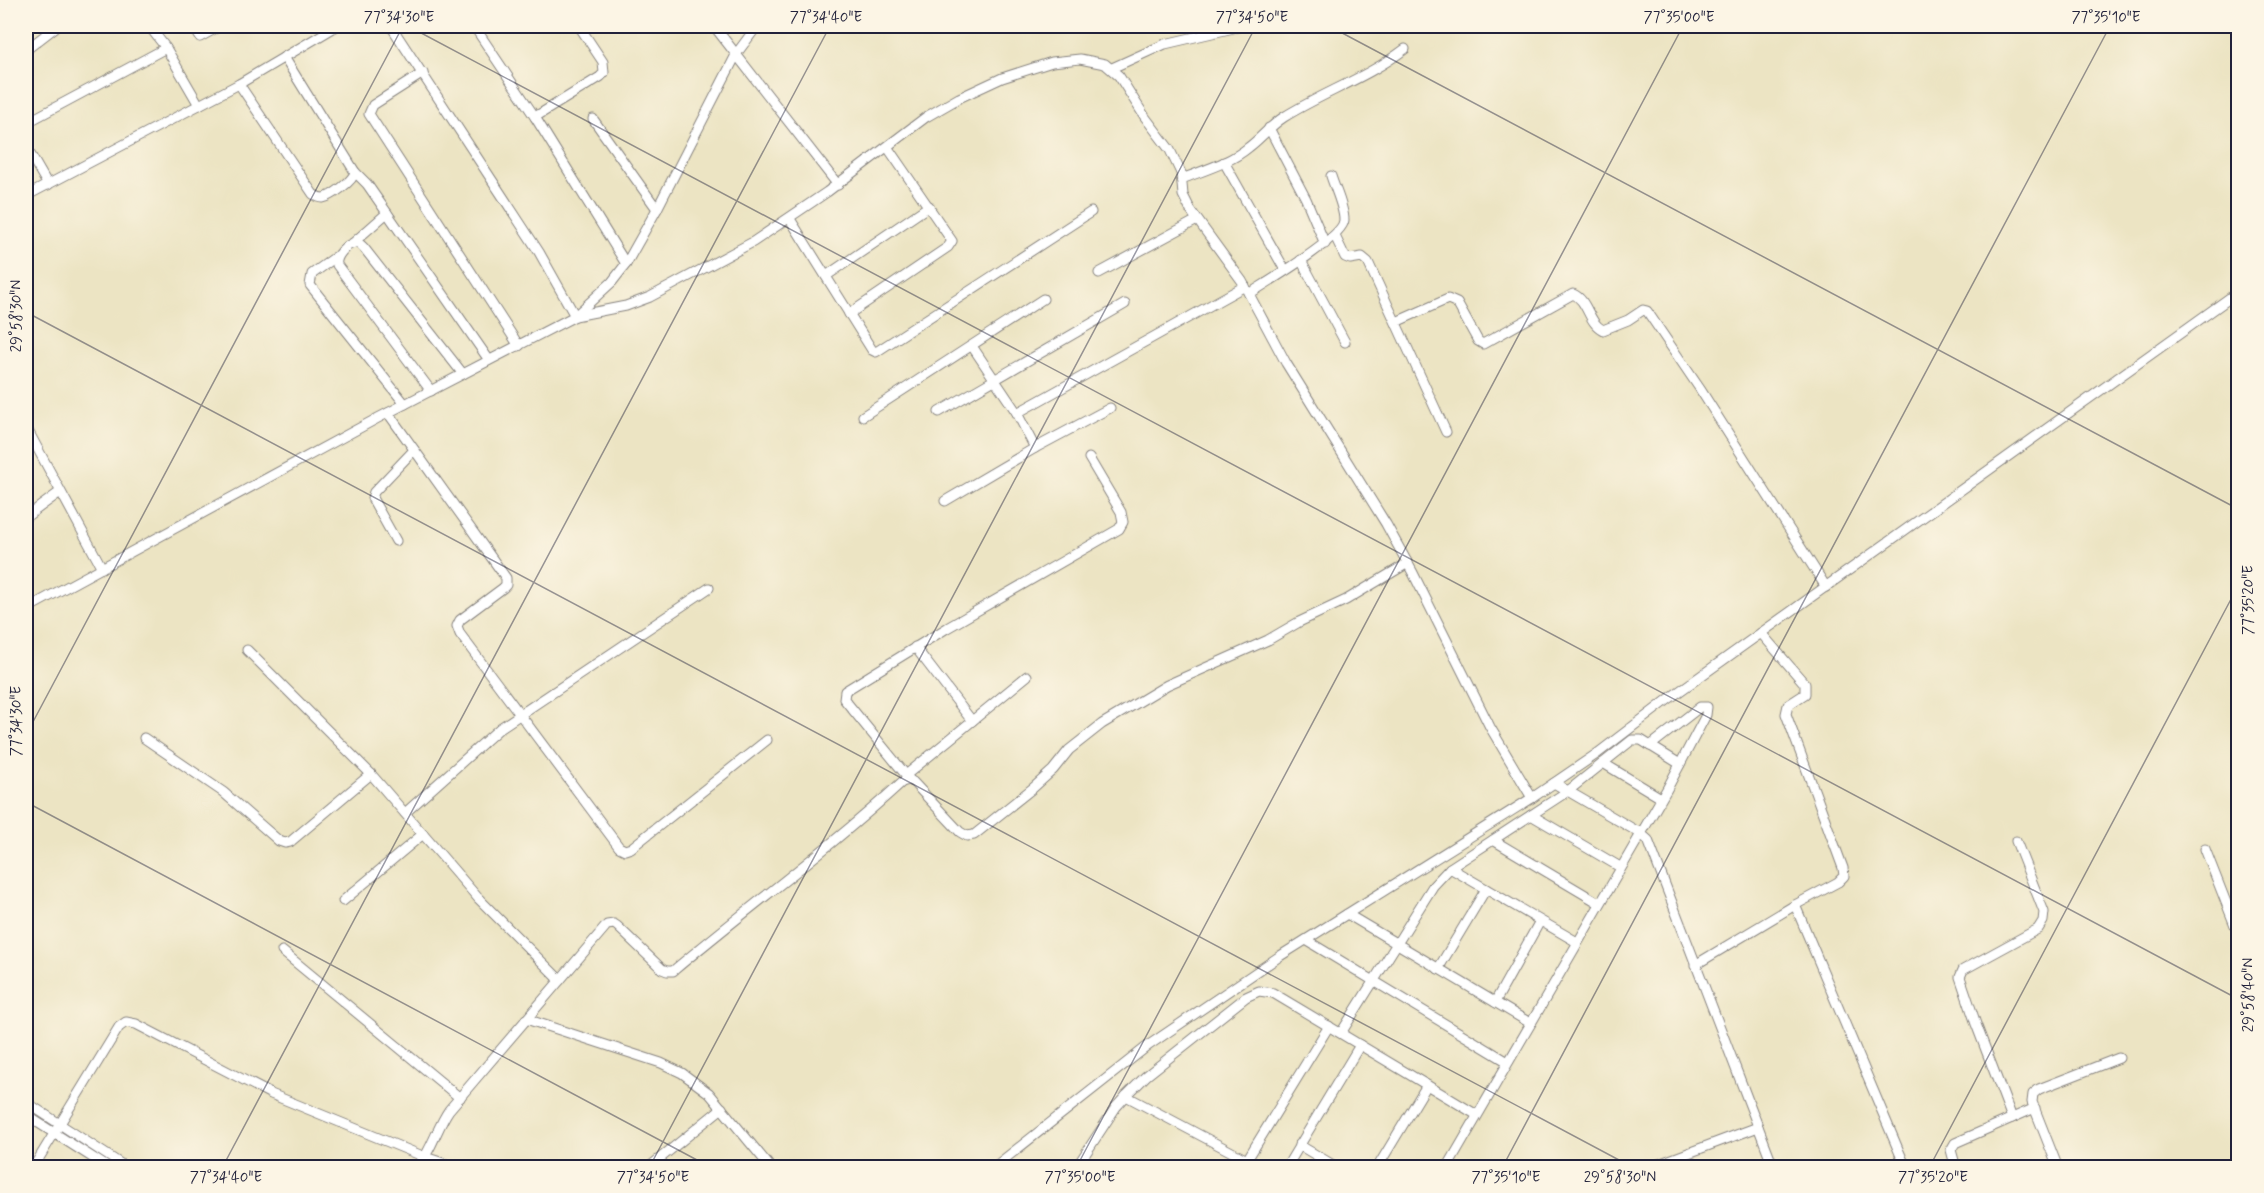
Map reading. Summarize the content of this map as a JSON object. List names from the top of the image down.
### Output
{
  "coordinates": [
    "77°34'30\"E",
    "77°34'40\"E",
    "77°34'50\"E",
    "77°35'00\"E",
    "77°35'10\"E",
    "29°58'30\"N",
    "77°35'20\"E",
    "29°58'40\"N"
  ]
}
